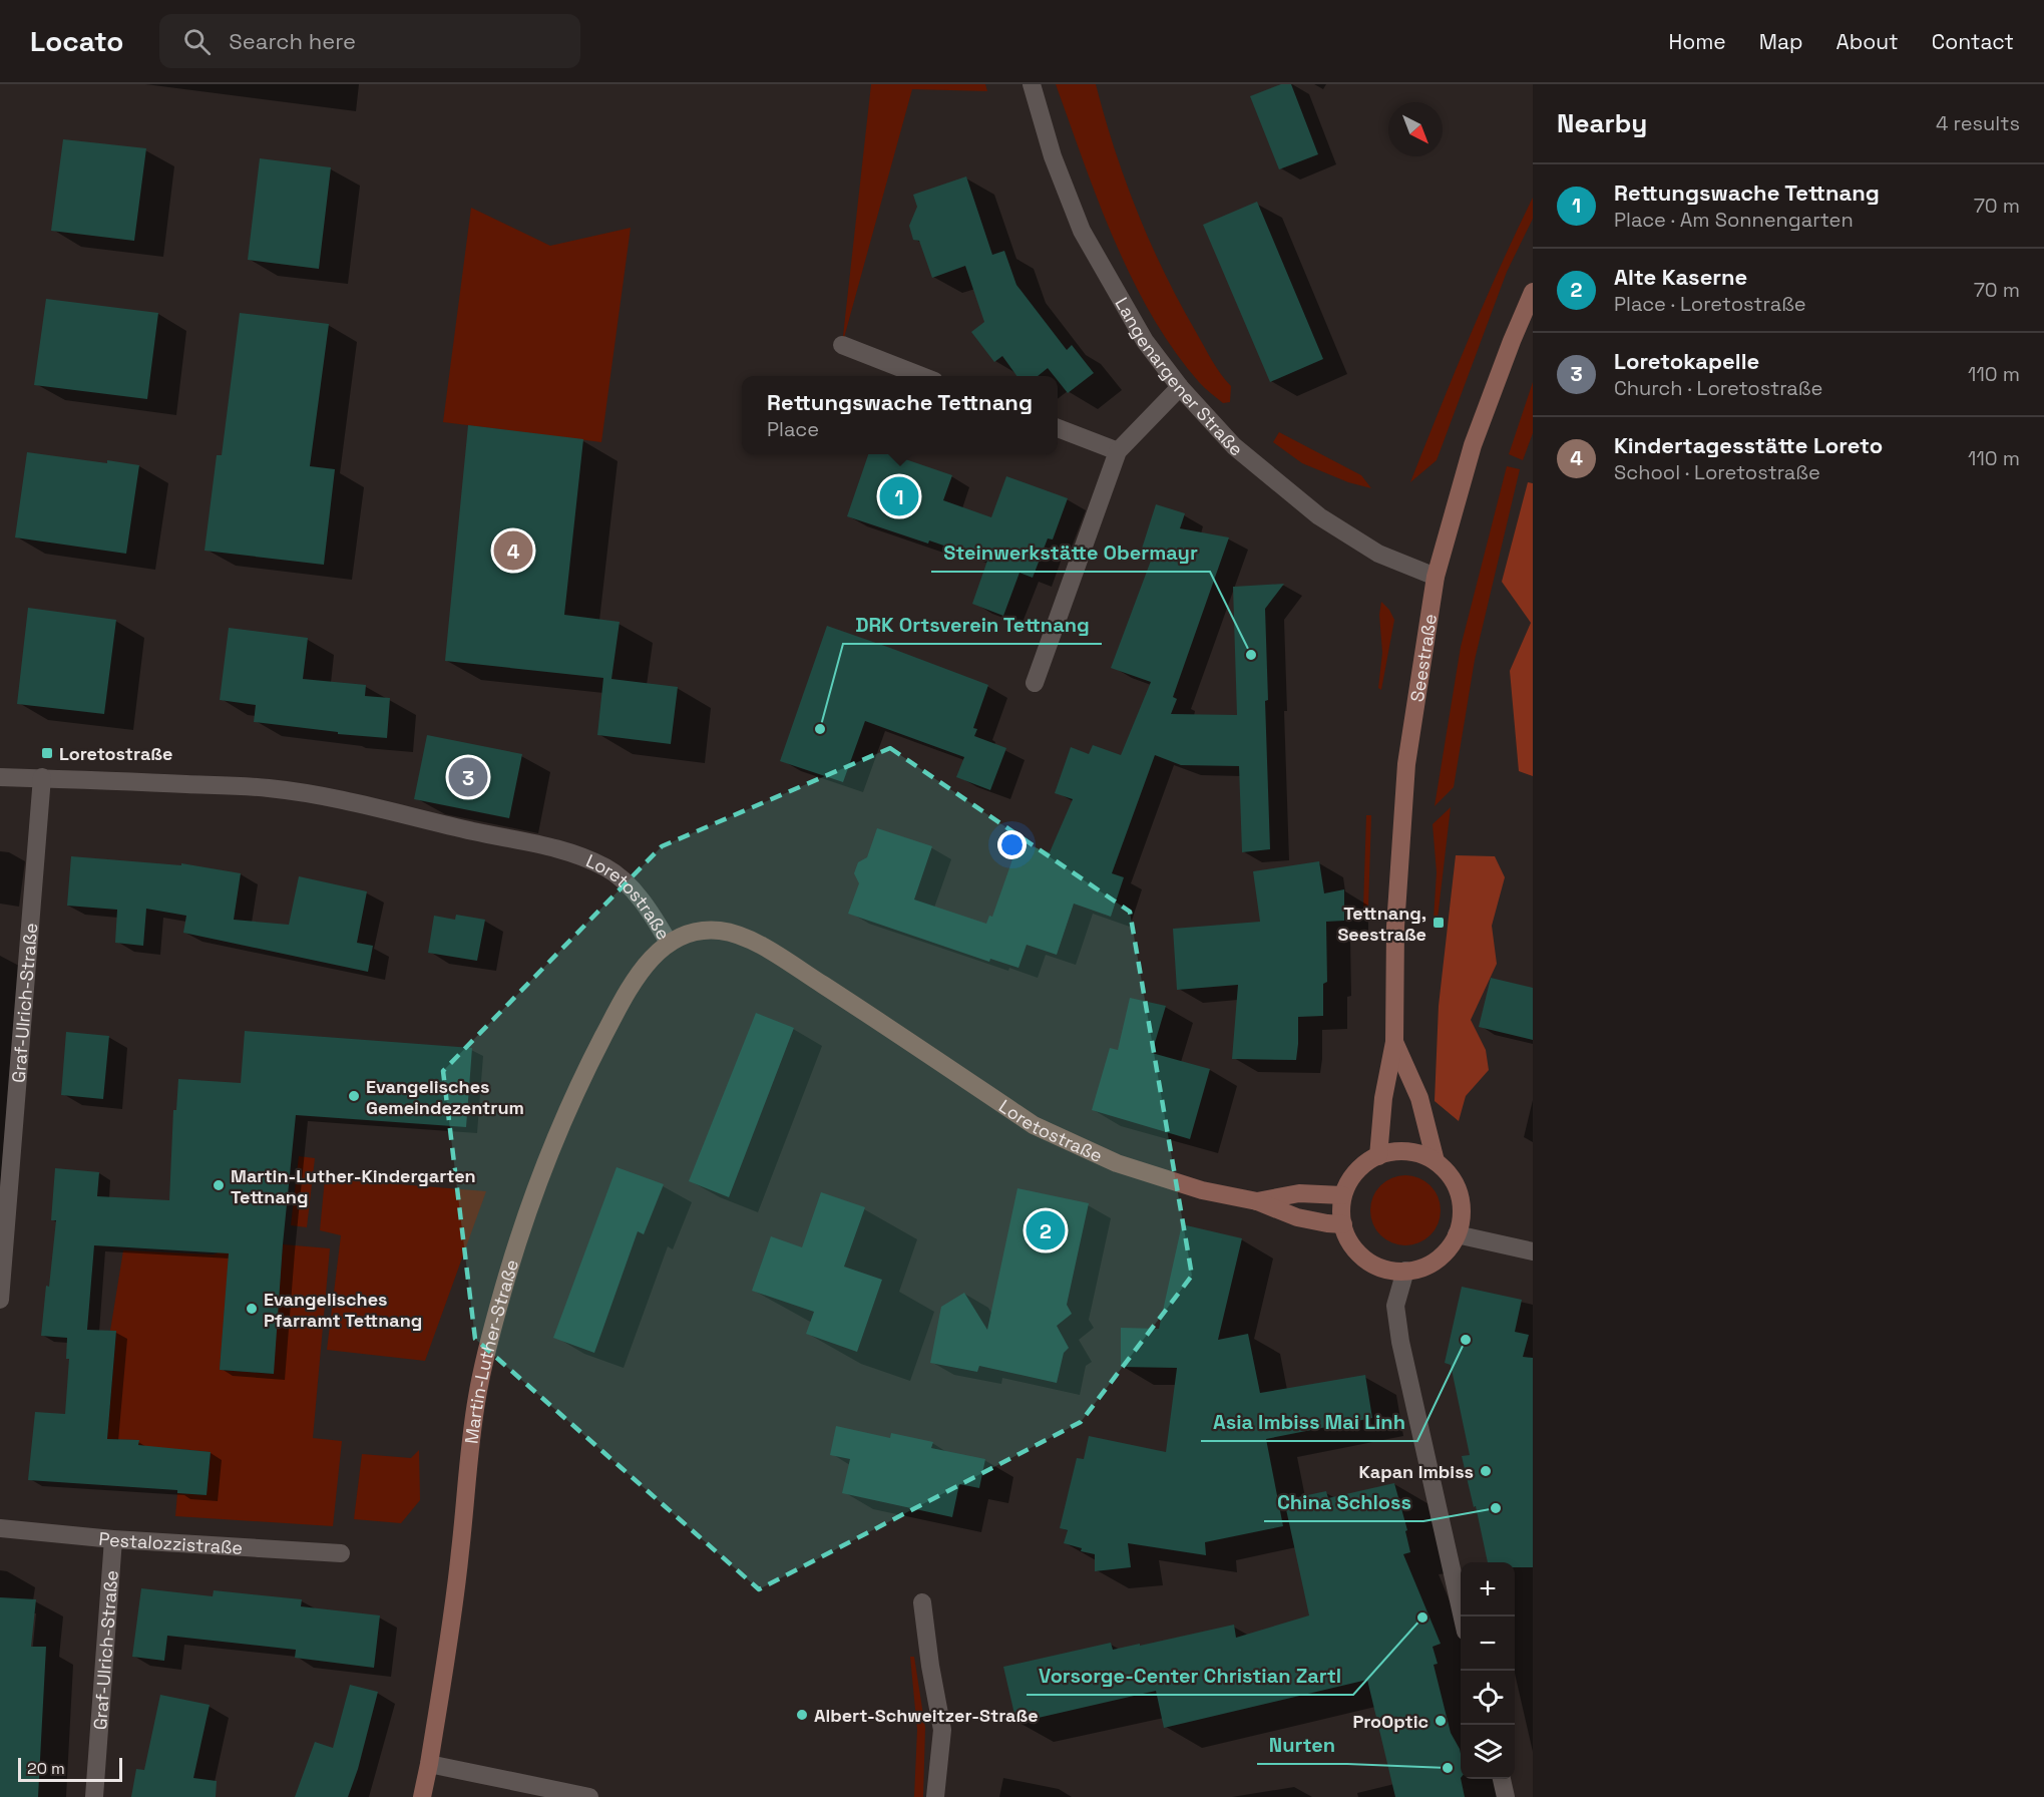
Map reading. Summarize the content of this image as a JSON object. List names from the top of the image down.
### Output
{
  "streets": {
    "main road": ["Seestraße", "Loretostraße", "Martin-Luther-Straße"],
    "street": ["Langenargener Straße", "Graf-Ulrich-Straße", "Pestalozzistraße"]
  },
  "crossings": [
    ["Langenargener Straße", "Seestraße"],
    ["Seestraße", "Loretostraße"],
    ["Loretostraße", "Graf-Ulrich-Straße"],
    ["Loretostraße", "Martin-Luther-Straße"],
    ["Graf-Ulrich-Straße", "Pestalozzistraße"]
  ],
  "places": {
    "other": [
      "Steinwerkstätte Obermayr",
      "DRK Ortsverein Tettnang",
      "Evangelisches Gemeindezentrum",
      "Martin-Luther-Kindergarten Tettnang",
      "Evangelisches Pfarramt Tettnang",
      "Asia Imbiss Mai Linh",
      "Kapan Imbiss",
      "China Schloss",
      "Vorsorge-Center Christian Zartl",
      "Albert-Schweitzer-Straße",
      "ProOptic",
      "Nurten"
    ],
    "transit": ["Loretostraße", "Tettnang, Seestraße"]
  },
  "scale_bar": "20 m",
  "north": "bottom right",
  "page": {
    "header": "Locato",
    "search": "Search here",
    "nav": [
      "Home",
      "Map",
      "About",
      "Contact"
    ],
    "heading": ["Nearby", "4 results"],
    "list": [
      {
        "mark": "1",
        "name": "Rettungswache Tettnang",
        "note": "Place · Am Sonnengarten",
        "value": "70 m"
      },
      {
        "mark": "2",
        "name": "Alte Kaserne",
        "note": "Place · Loretostraße",
        "value": "70 m"
      },
      {
        "mark": "3",
        "name": "Loretokapelle",
        "note": "Church · Loretostraße",
        "value": "110 m"
      },
      {
        "mark": "4",
        "name": "Kindertagesstätte Loreto",
        "note": "School · Loretostraße",
        "value": "110 m"
      }
    ],
    "popup": ["Rettungswache Tettnang", "Place"],
    "pins": [
      "1",
      "4",
      "3",
      "2"
    ],
    "map_buttons": ["+", "−"],
    "scale": "20 m"
  }
}
